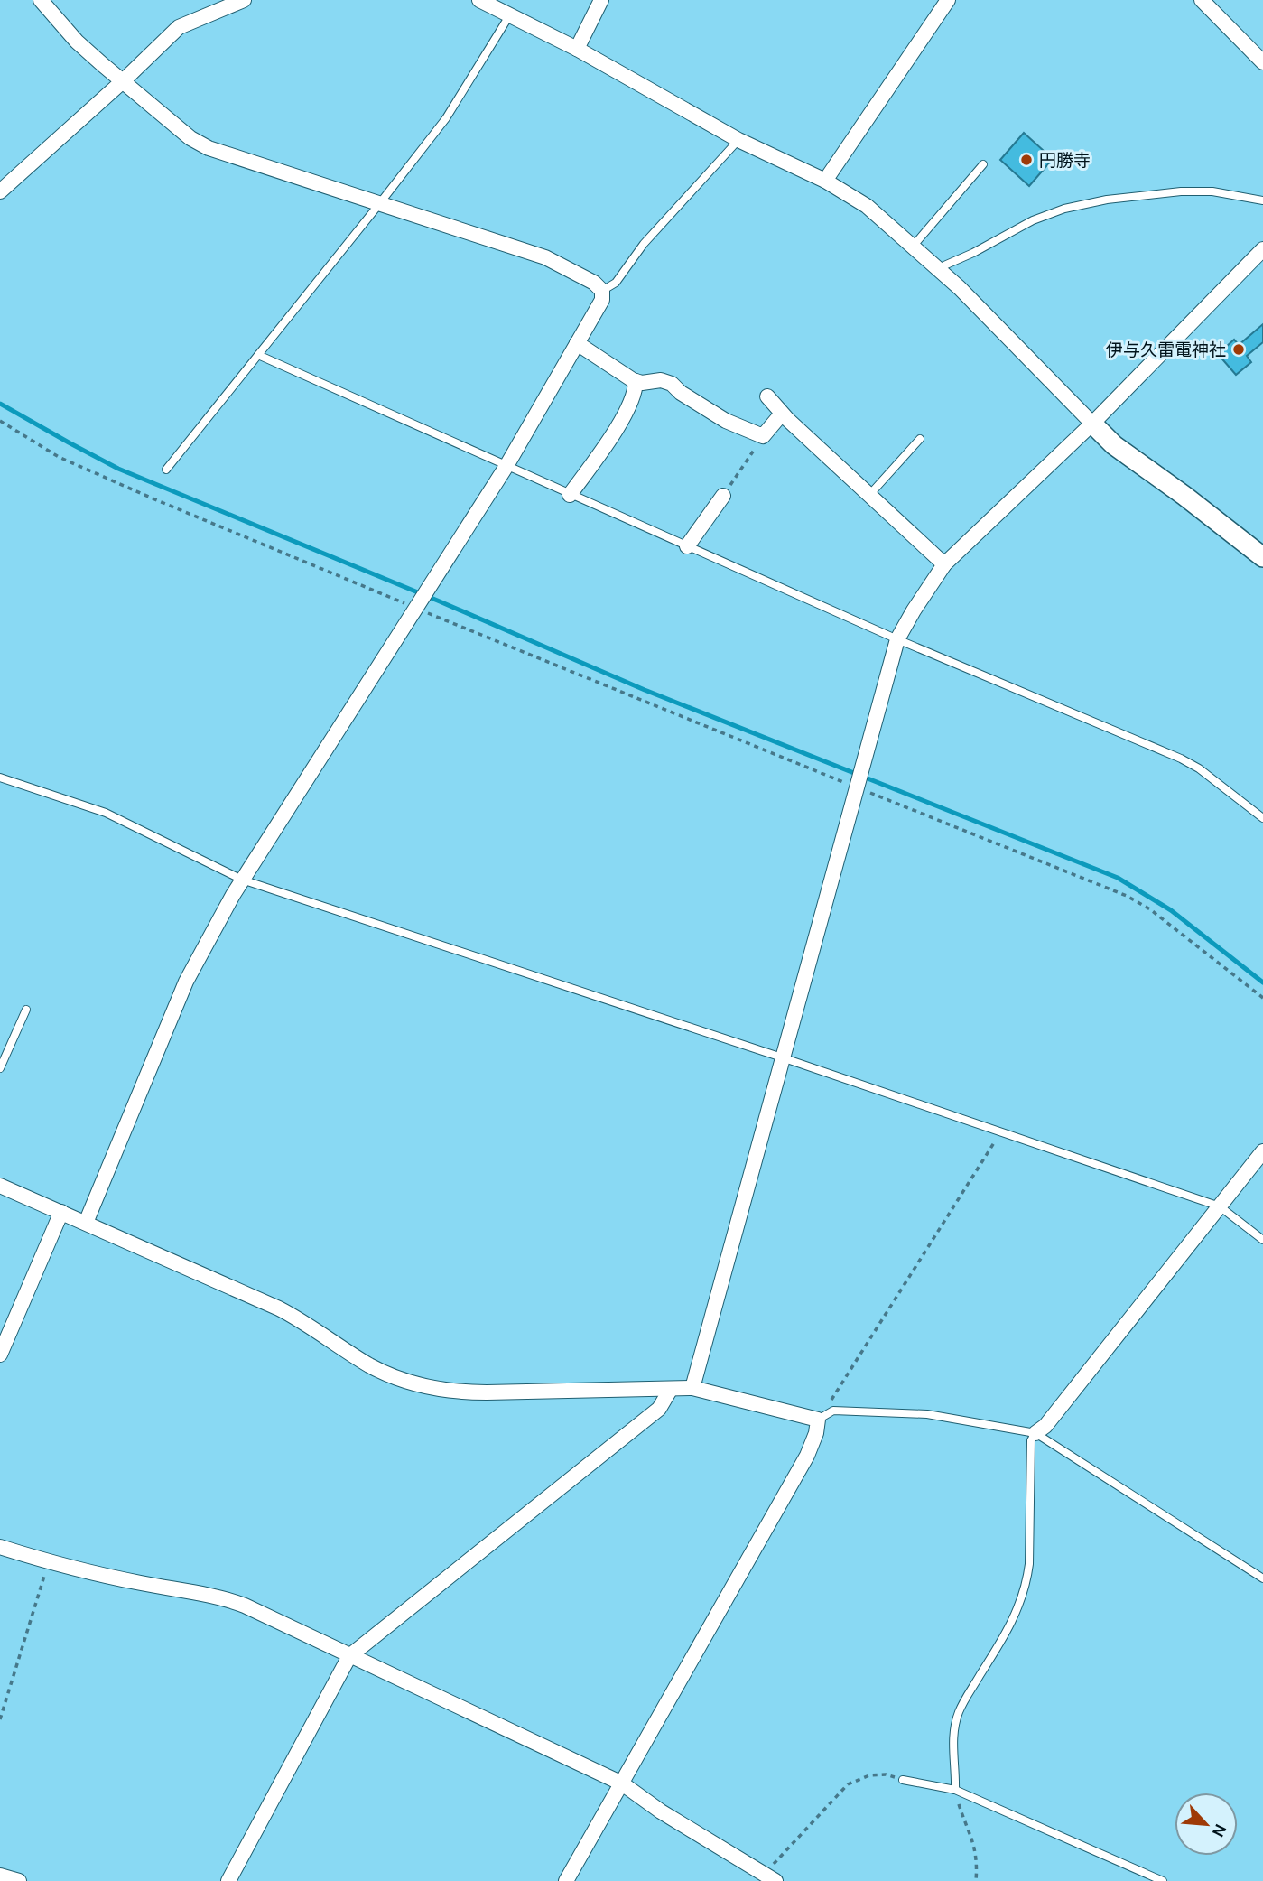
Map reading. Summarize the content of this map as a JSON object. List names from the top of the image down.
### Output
{
  "places": ["円勝寺", "伊与久雷電神社"],
  "north": "bottom right"
}
